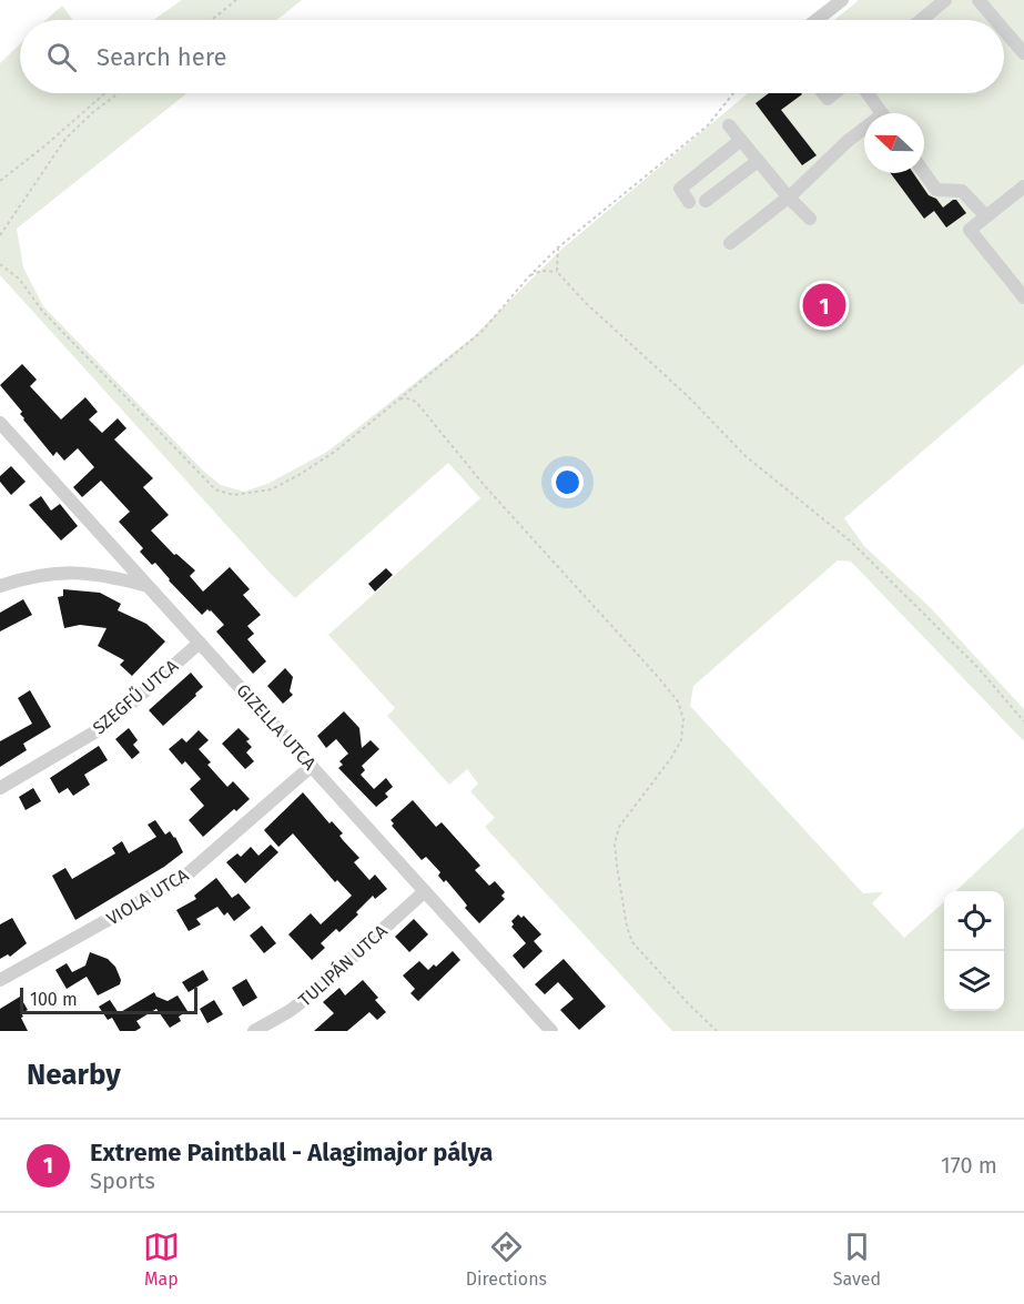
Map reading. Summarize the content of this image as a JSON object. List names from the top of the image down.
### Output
{
  "streets": {
    "street": [
      "SZEGFŰ UTCA",
      "GIZELLA UTCA",
      "VIOLA UTCA",
      "TULIPÁN UTCA"
    ]
  },
  "crossings": [
    ["SZEGFŰ UTCA", "GIZELLA UTCA"],
    ["GIZELLA UTCA", "VIOLA UTCA"],
    ["GIZELLA UTCA", "TULIPÁN UTCA"]
  ],
  "scale_bar": "100 m",
  "north": "left",
  "page": {
    "search": "Search here",
    "pins": "1",
    "scale": "100 m",
    "heading": "Nearby",
    "list": [
      {
        "mark": "1",
        "name": "Extreme Paintball - Alagimajor pálya",
        "note": "Sports",
        "value": "170 m"
      }
    ],
    "nav": ["Map", "Directions", "Saved"]
  }
}
